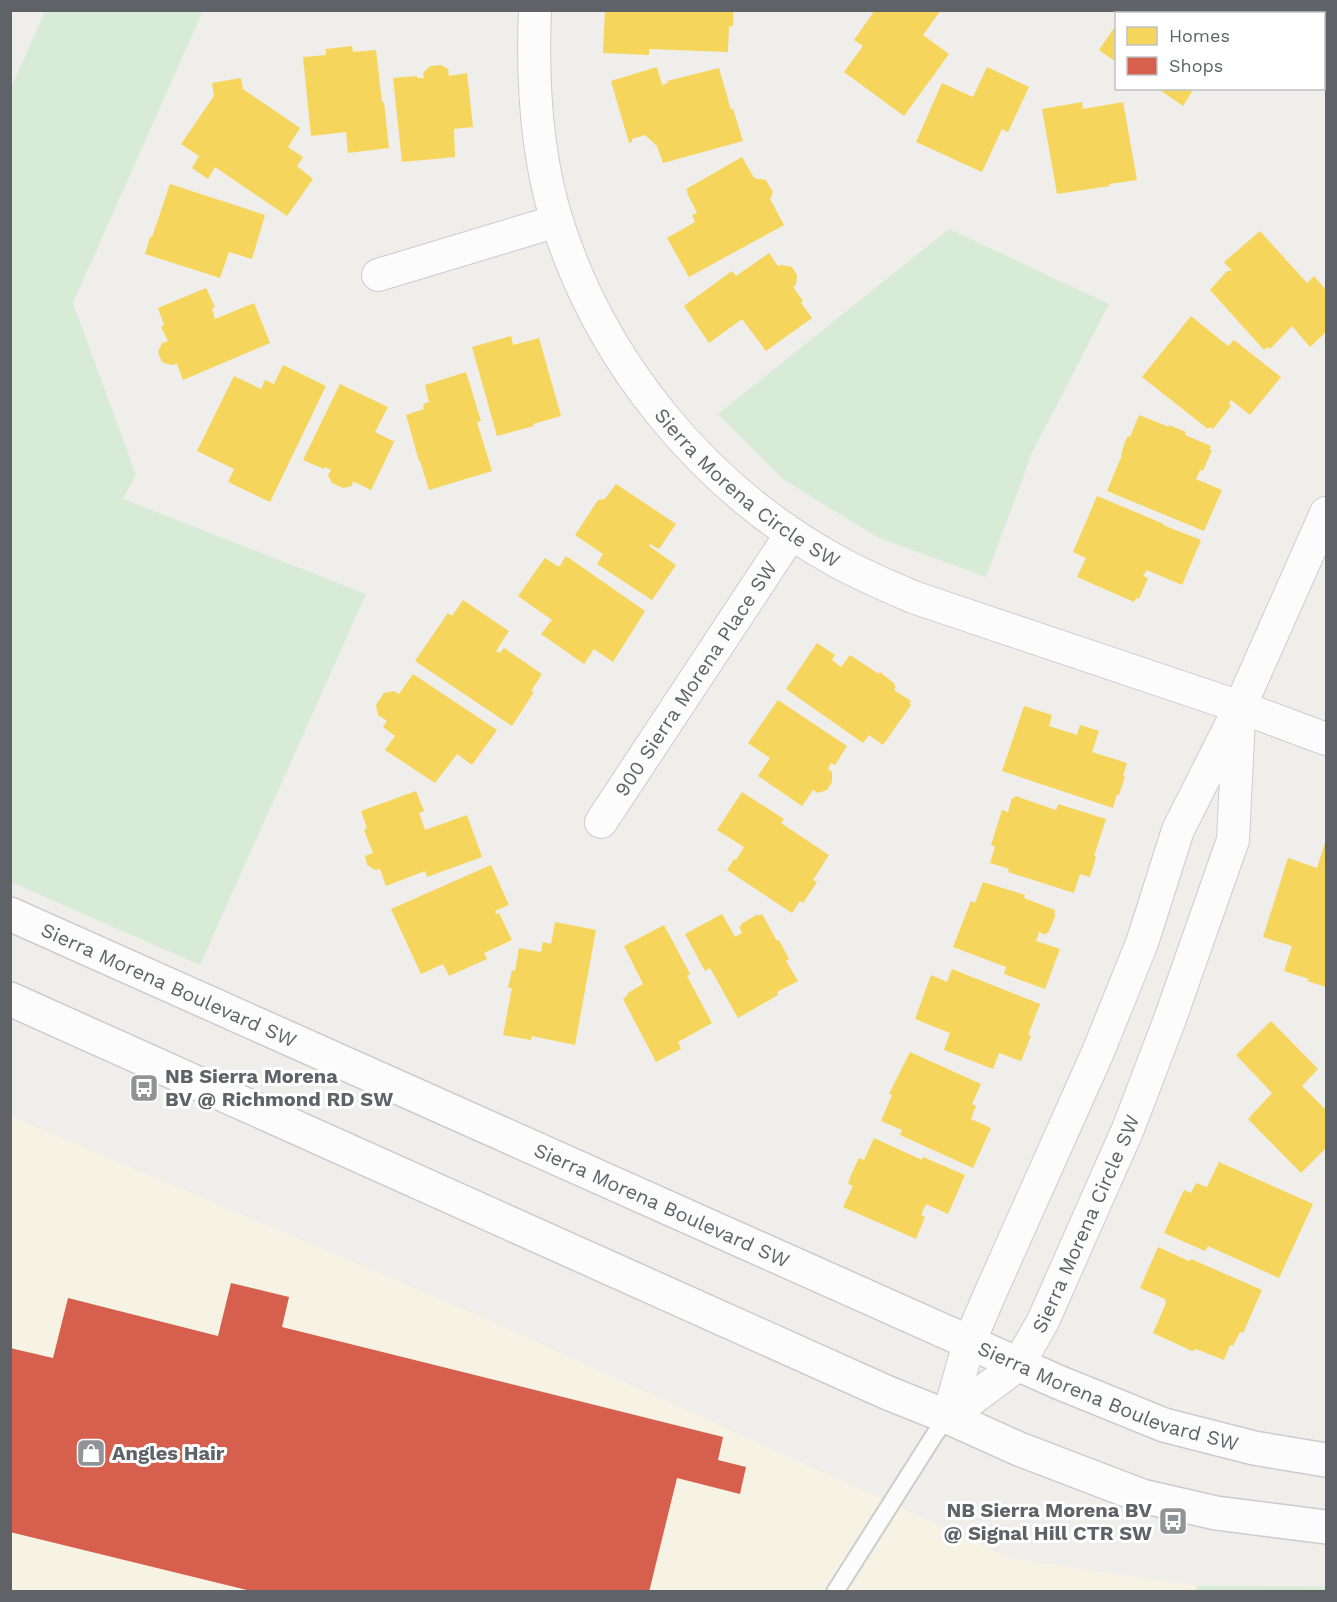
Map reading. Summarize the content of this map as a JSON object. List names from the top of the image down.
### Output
{
  "streets": {
    "street": ["Sierra Morena Circle SW", "900 Sierra Morena Place SW", "Sierra Morena Boulevard SW"]
  },
  "crossings": [
    ["Sierra Morena Circle SW", "900 Sierra Morena Place SW"],
    ["Sierra Morena Circle SW", "Sierra Morena Boulevard SW"]
  ],
  "places": {
    "bus stop": ["NB Sierra Morena BV @ Richmond RD SW", "NB Sierra Morena BV @ Signal Hill CTR SW"],
    "shop": ["Angles Hair"]
  },
  "legend": ["Homes", "Shops"]
}
